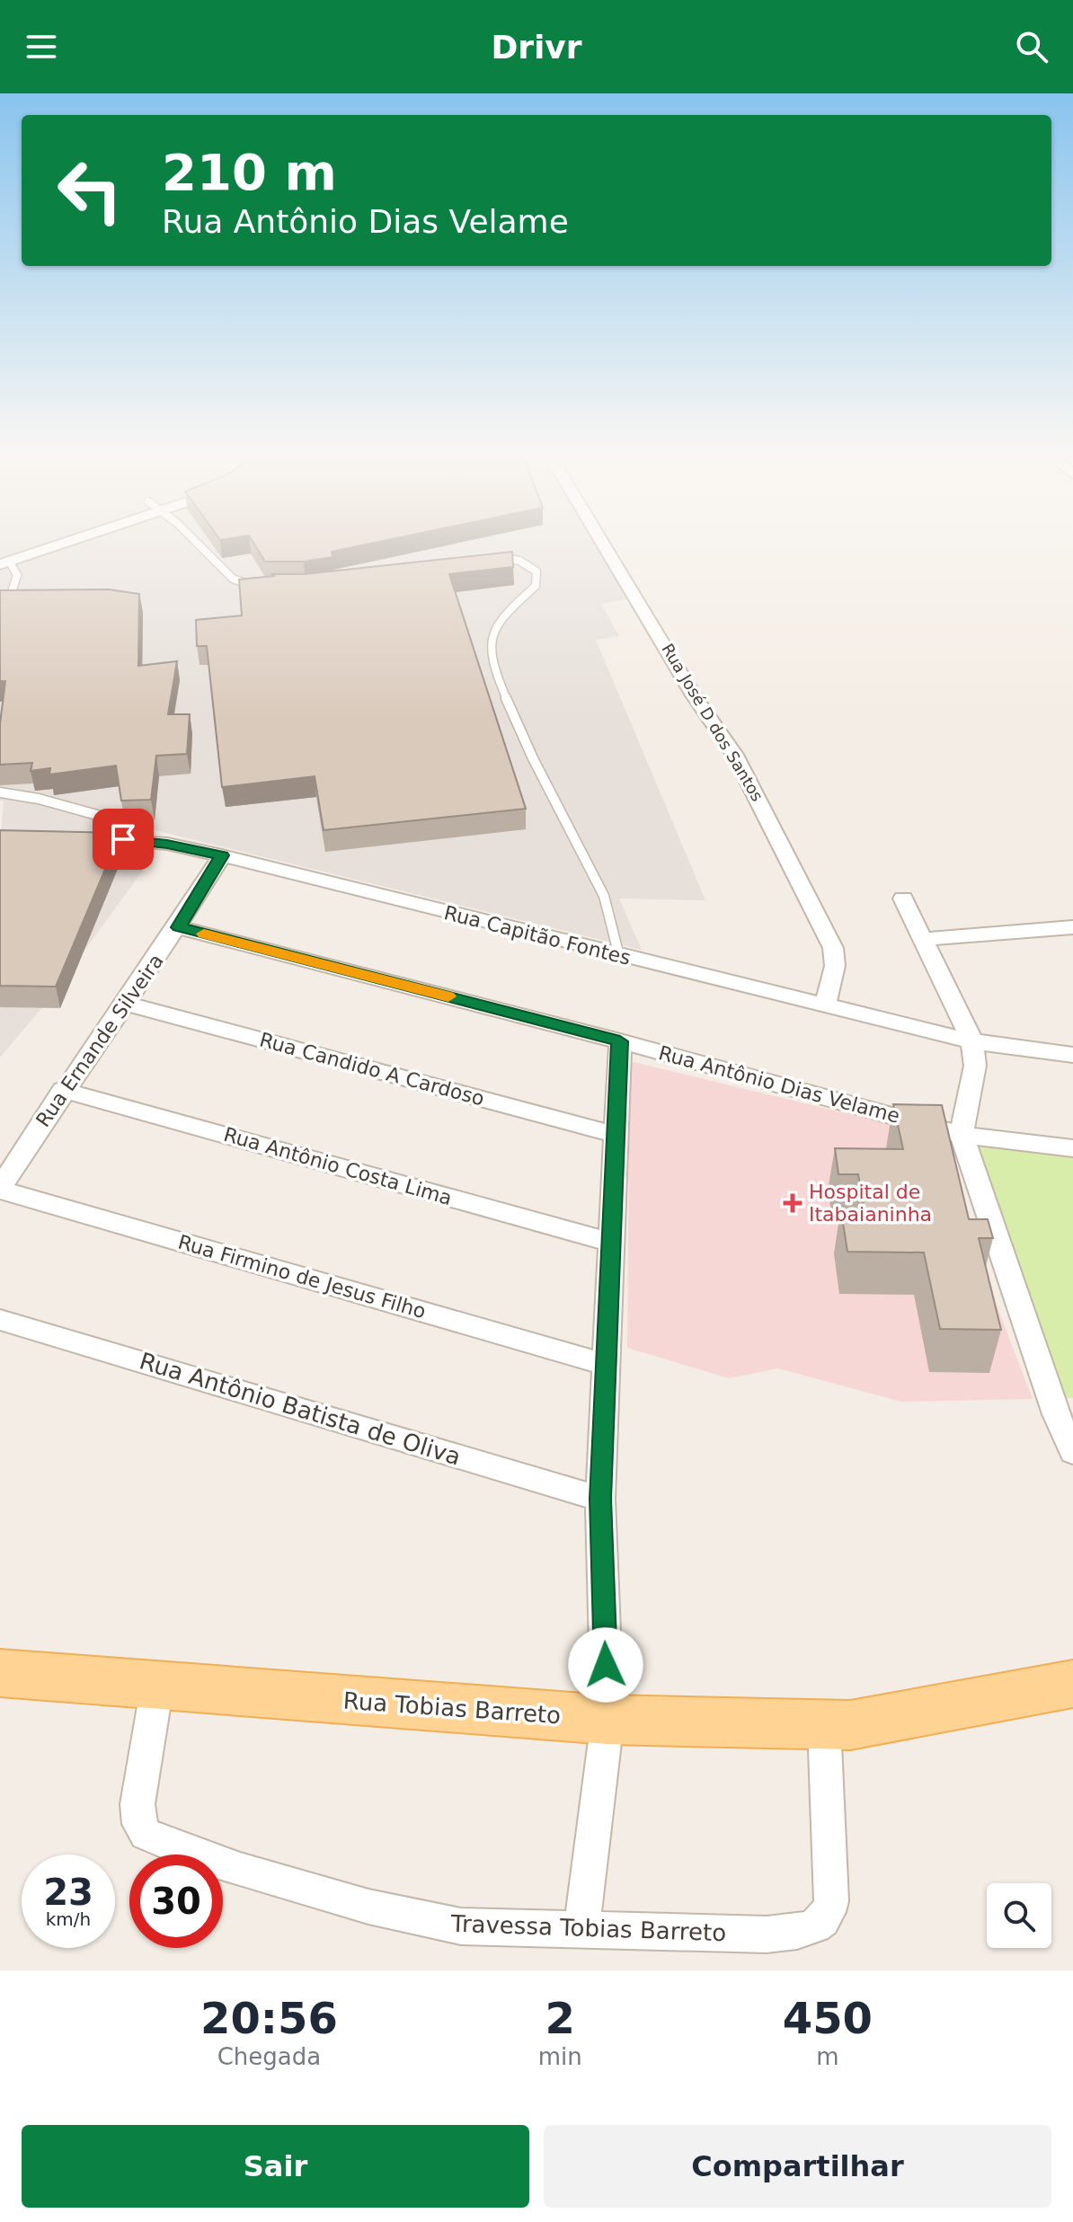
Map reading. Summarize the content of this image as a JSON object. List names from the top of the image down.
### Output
{
  "streets": {
    "main road": ["Rua Tobias Barreto"],
    "street": [
      "Rua José D dos Santos",
      "Rua Capitão Fontes",
      "Rua Ernande Silveira",
      "Rua Candido A Cardoso",
      "Rua Antônio Dias Velame",
      "Rua Antônio Costa Lima",
      "Rua Firmino de Jesus Filho",
      "Rua Antônio Batista de Oliva",
      "Travessa Tobias Barreto"
    ]
  },
  "crossings": [
    ["Rua José D dos Santos", "Rua Capitão Fontes"],
    ["Rua Capitão Fontes", "Rua Ernande Silveira"],
    ["Rua Ernande Silveira", "Rua Candido A Cardoso"],
    ["Rua Ernande Silveira", "Rua Antônio Dias Velame"],
    ["Rua Ernande Silveira", "Rua Antônio Costa Lima"],
    ["Rua Ernande Silveira", "Rua Firmino de Jesus Filho"],
    ["Rua Tobias Barreto", "Travessa Tobias Barreto"]
  ],
  "places": {
    "health": ["Hospital de Itabaianinha"]
  },
  "page": {
    "header": "Drivr",
    "turn": ["210 m", "Rua Antônio Dias Velame"],
    "speed": "23 km/h",
    "limit": "30",
    "eta": [
      "20:56",
      "Chegada",
      "2",
      "min",
      "450",
      "m"
    ],
    "buttons": ["Sair", "Compartilhar"]
  }
}
